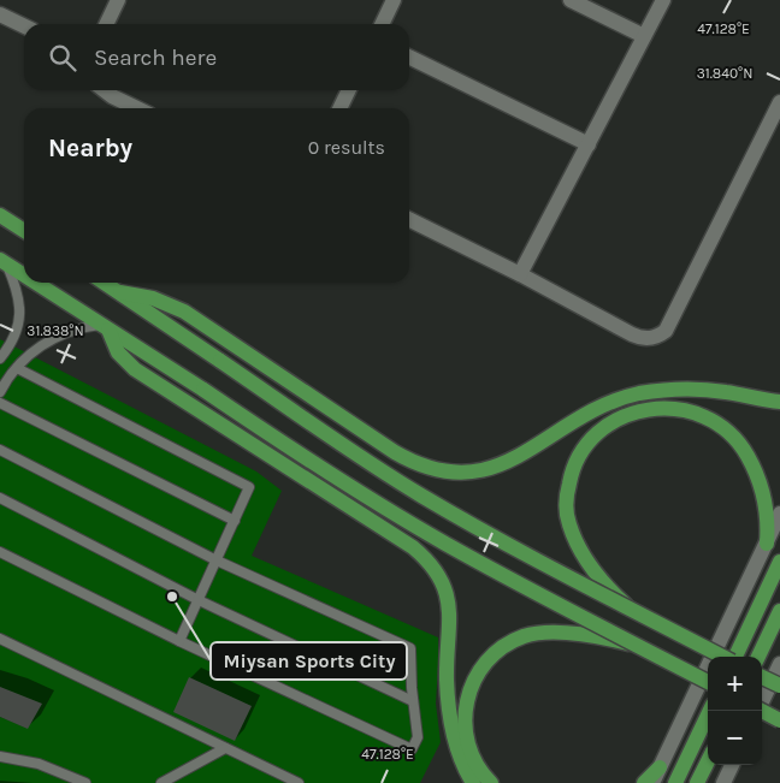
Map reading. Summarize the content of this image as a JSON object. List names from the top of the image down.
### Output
{
  "places": ["Miysan Sports City"],
  "page": {
    "search": "Search here",
    "heading": ["Nearby", "0 results"],
    "map_buttons": ["+", "−"]
  },
  "coordinates": ["47.128°E", "31.840°N", "31.838°N"]
}
